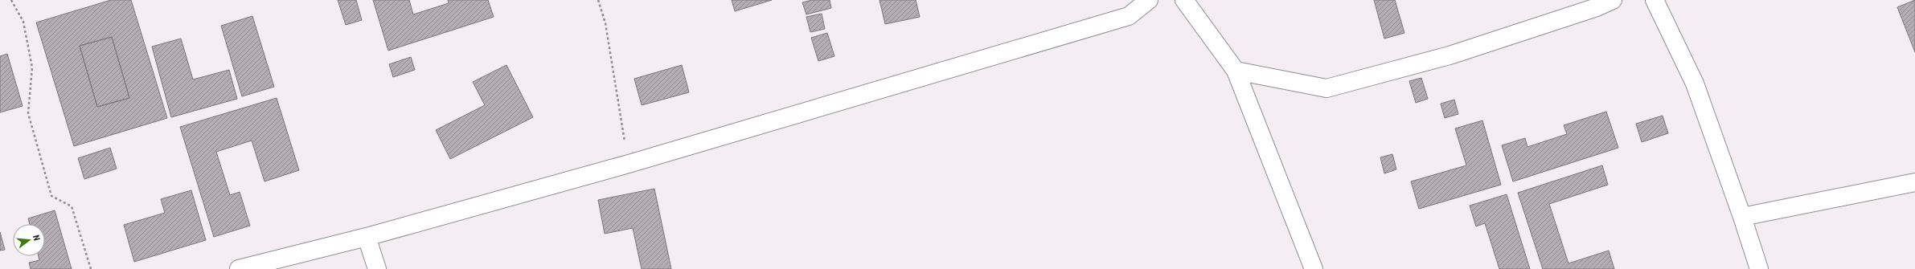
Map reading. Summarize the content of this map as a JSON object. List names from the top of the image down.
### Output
{
  "north": "right"
}
